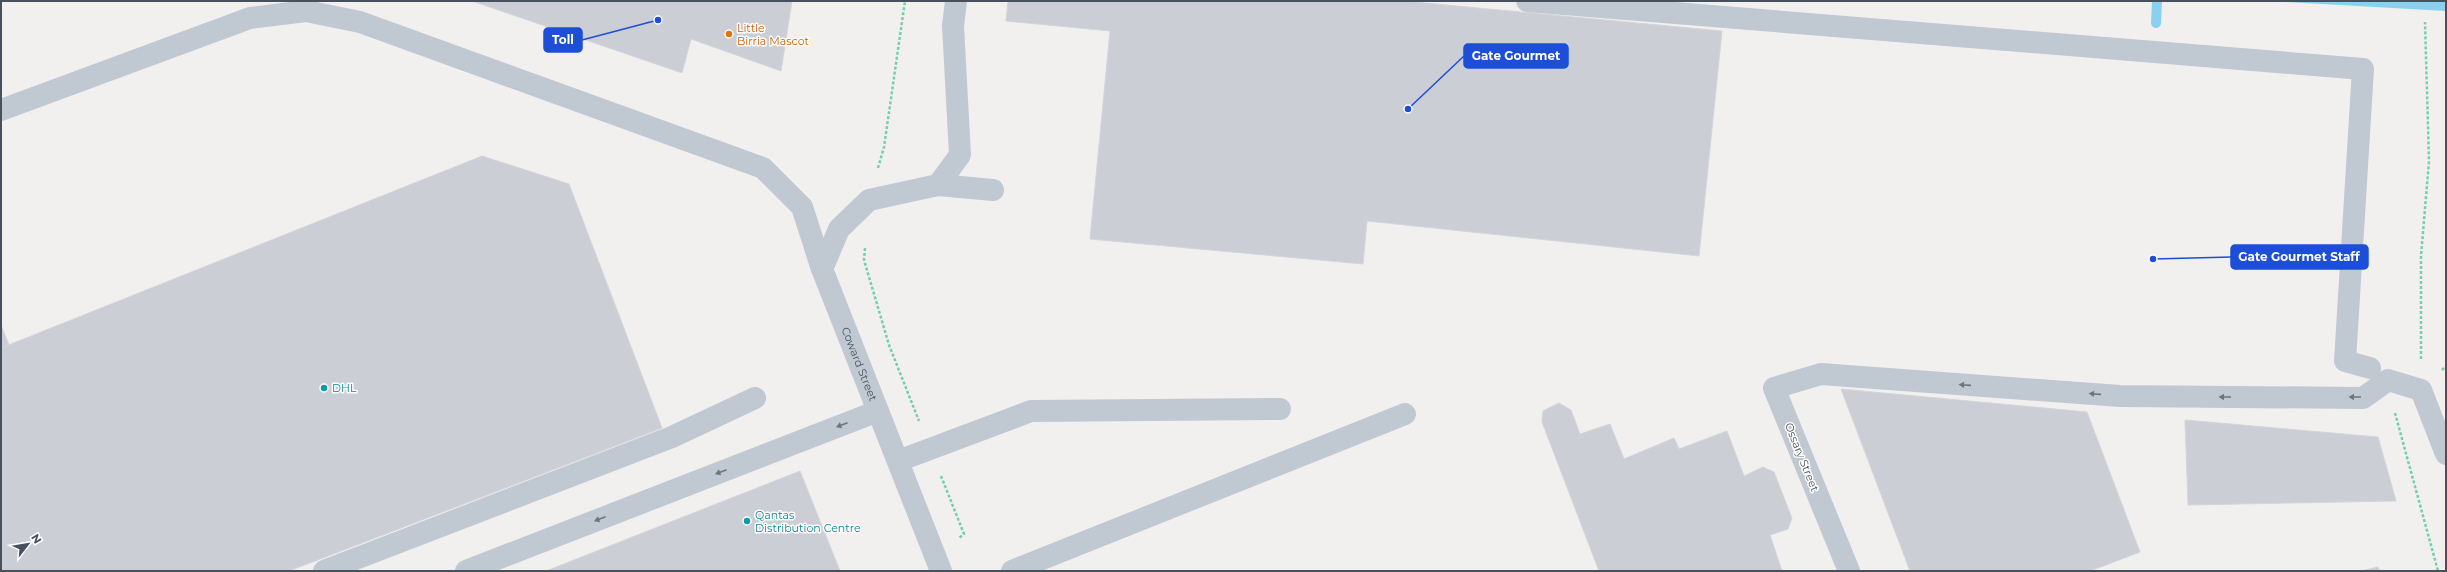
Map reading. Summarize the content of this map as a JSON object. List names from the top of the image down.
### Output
{
  "streets": {
    "street": ["Coward Street", "Ossary Street"]
  },
  "places": [
    "Toll",
    "Little Birria Mascot",
    "Gate Gourmet",
    "Gate Gourmet Staff",
    "DHL",
    "Qantas Distribution Centre"
  ],
  "north": "top right"
}
